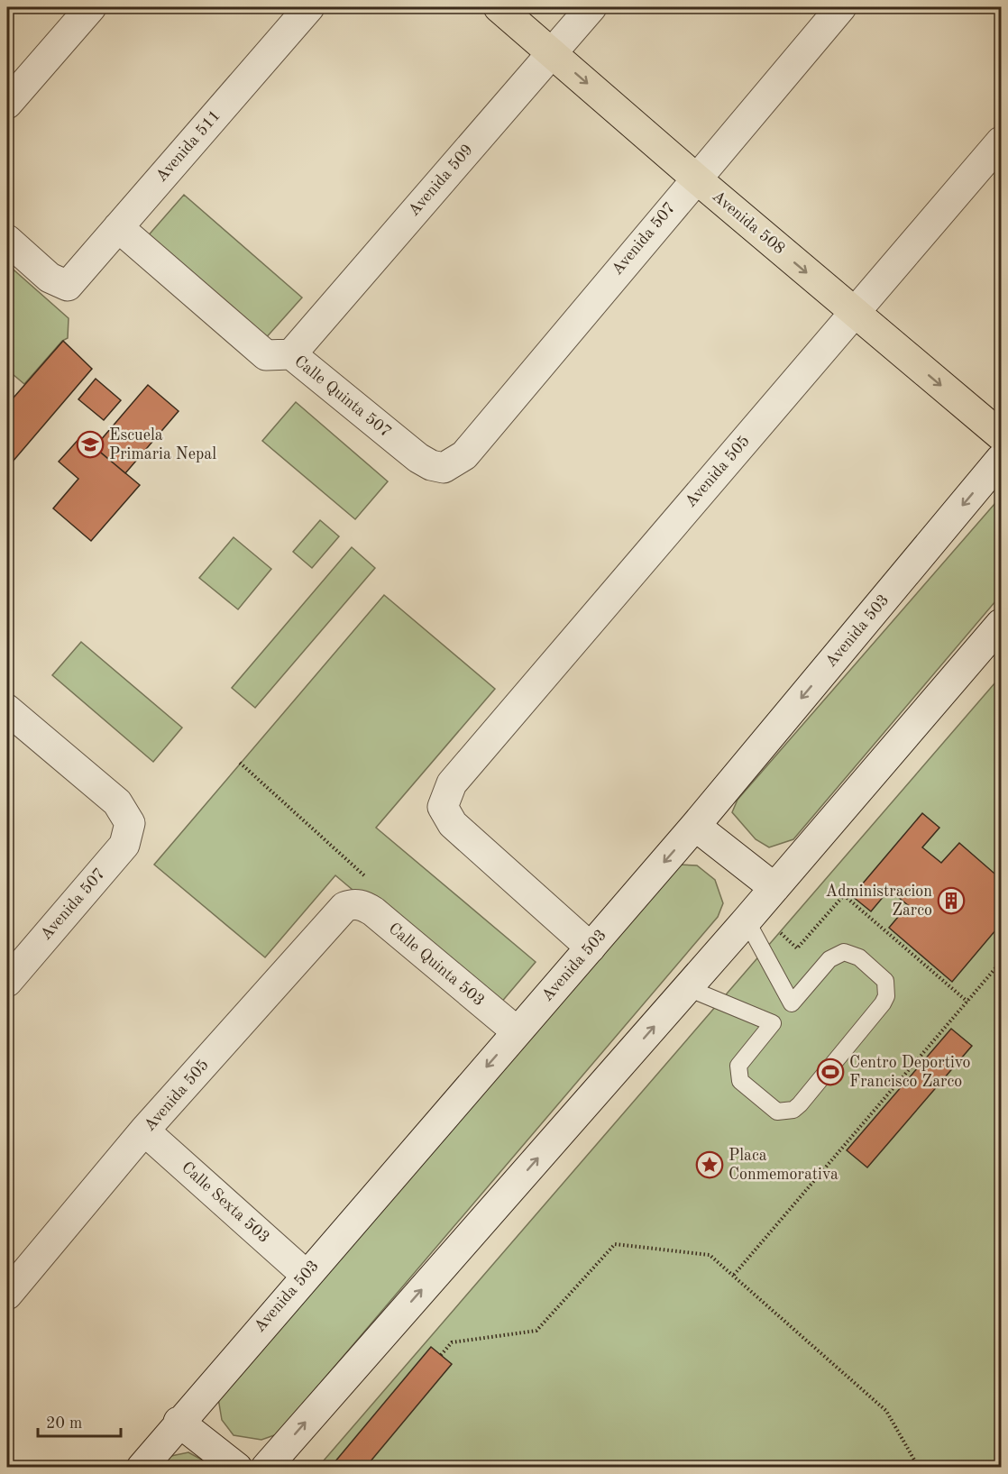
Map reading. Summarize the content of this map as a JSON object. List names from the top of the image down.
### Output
{
  "streets": {
    "main road": ["Avenida 508"],
    "street": [
      "Avenida 511",
      "Avenida 509",
      "Avenida 507",
      "Calle Quinta 507",
      "Avenida 505",
      "Avenida 503",
      "Calle Quinta 503",
      "Calle Sexta 503"
    ]
  },
  "crossings": [
    ["Avenida 511", "Calle Quinta 507"],
    ["Avenida 509", "Avenida 508"],
    ["Avenida 509", "Calle Quinta 507"],
    ["Avenida 508", "Avenida 507"],
    ["Avenida 508", "Avenida 505"],
    ["Avenida 507", "Calle Quinta 507"],
    ["Avenida 505", "Avenida 503"],
    ["Avenida 505", "Calle Quinta 503"],
    ["Avenida 505", "Calle Sexta 503"],
    ["Avenida 503", "Calle Quinta 503"],
    ["Avenida 503", "Calle Sexta 503"]
  ],
  "one_way": ["Avenida 508"],
  "places": {
    "school or university": ["Escuela Primaria Nepal"],
    "building": ["Administracion Zarco"],
    "sports": ["Centro Deportivo Francisco Zarco"],
    "place": ["Placa Conmemorativa"]
  },
  "scale_bar": "20 m"
}
